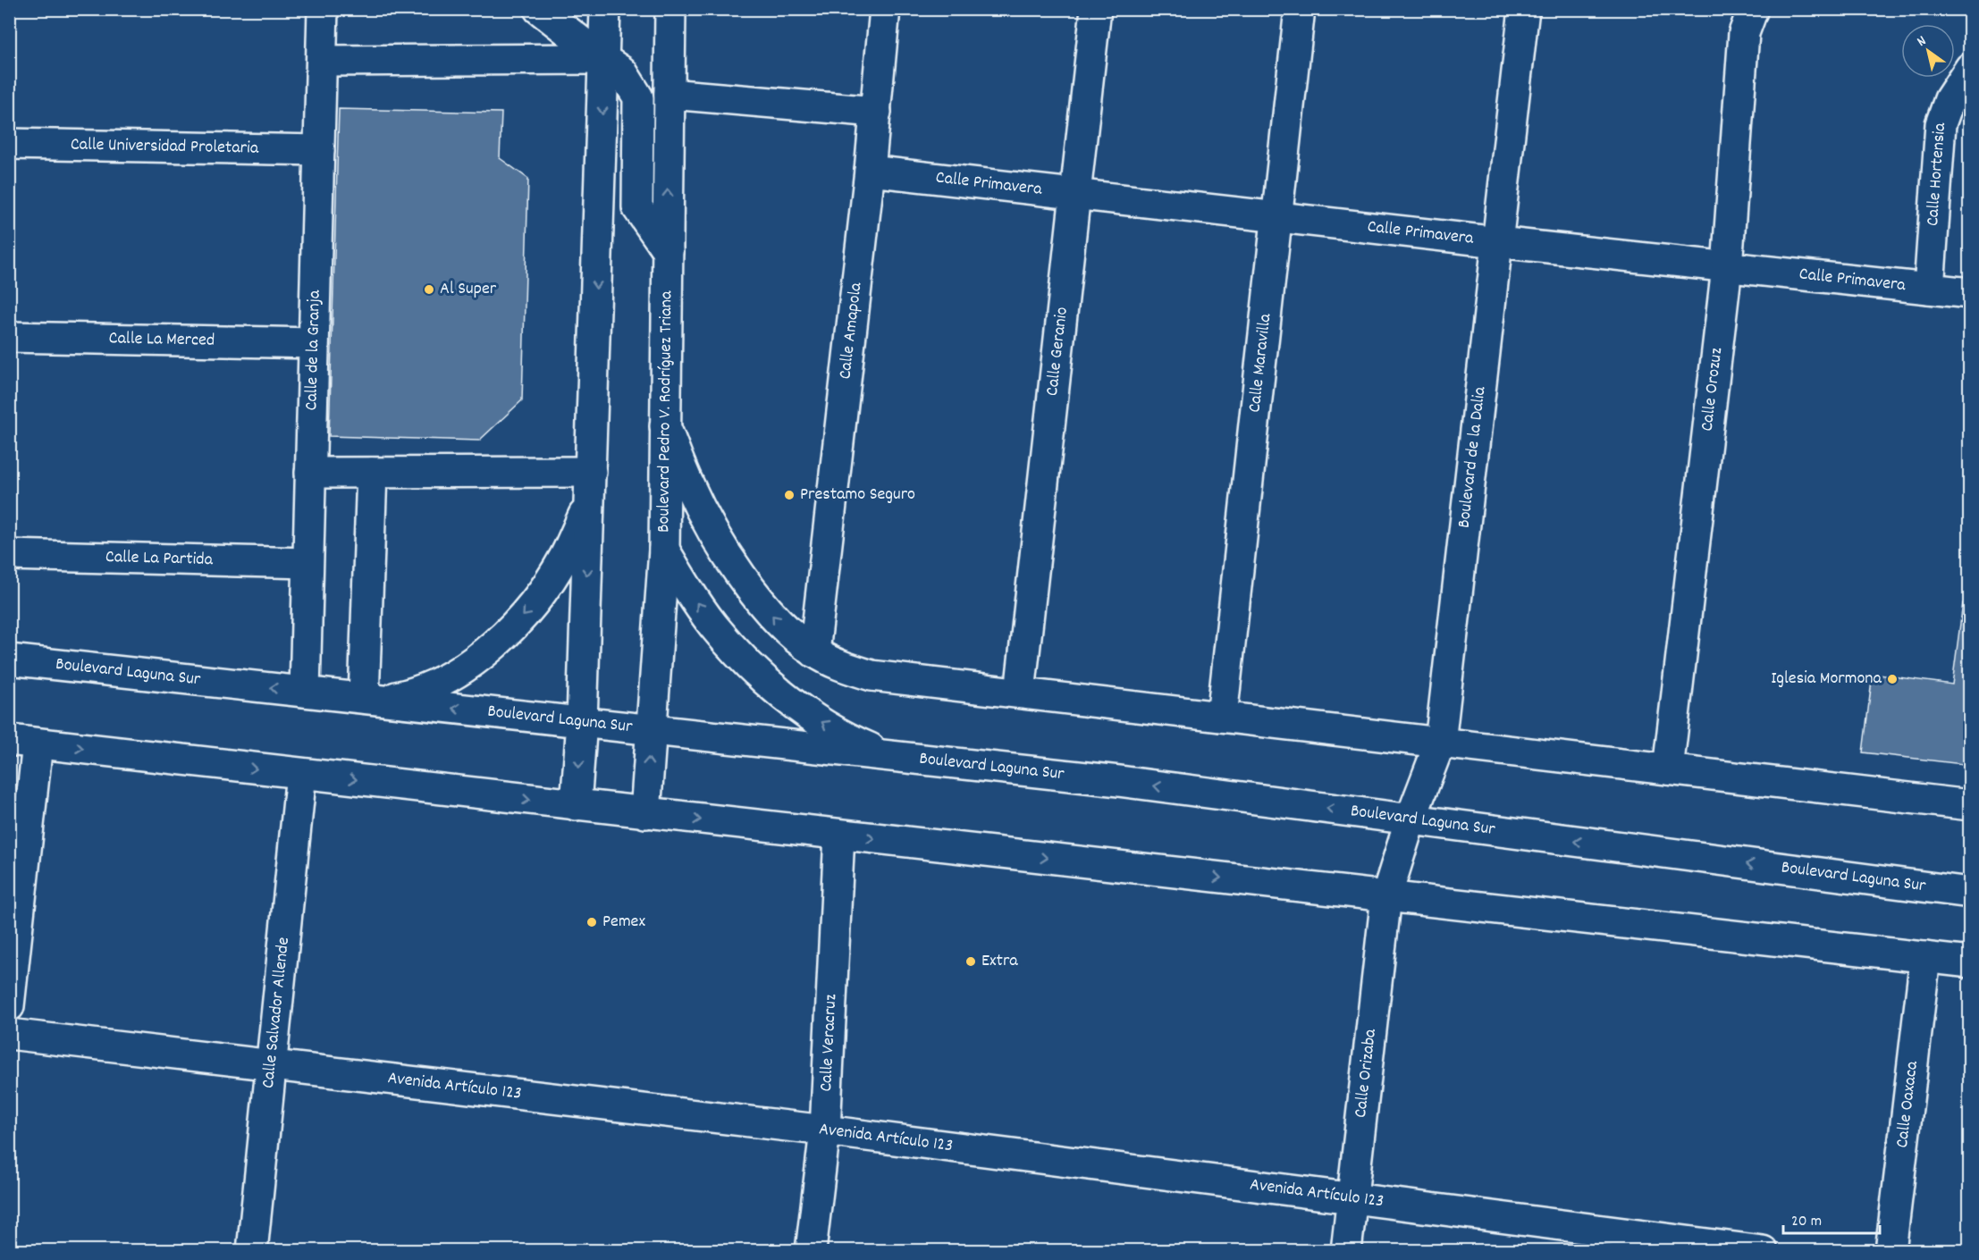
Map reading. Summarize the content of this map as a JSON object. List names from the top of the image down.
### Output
{
  "streets": {
    "street": [
      "Calle Universidad Proletaria",
      "Calle Hortensia",
      "Calle Primavera",
      "Calle Amapola",
      "Calle La Merced",
      "Calle de la Granja",
      "Calle Geranio",
      "Calle Maravilla",
      "Calle Orozuz",
      "Boulevard Pedro V. Rodríguez Triana",
      "Boulevard de la Dalia",
      "Calle La Partida",
      "Boulevard Laguna Sur",
      "Calle Salvador Allende",
      "Calle Veracruz",
      "Calle Orizaba",
      "Avenida Artículo 123",
      "Calle Oaxaca"
    ]
  },
  "crossings": [
    ["Calle Universidad Proletaria", "Calle de la Granja"],
    ["Calle Hortensia", "Calle Primavera"],
    ["Calle Primavera", "Calle Amapola"],
    ["Calle Primavera", "Calle Geranio"],
    ["Calle Primavera", "Calle Maravilla"],
    ["Calle Primavera", "Calle Orozuz"],
    ["Calle Primavera", "Boulevard de la Dalia"],
    ["Calle La Merced", "Calle de la Granja"],
    ["Calle de la Granja", "Calle La Partida"],
    ["Calle de la Granja", "Boulevard Laguna Sur"],
    ["Boulevard Pedro V. Rodríguez Triana", "Boulevard Laguna Sur"],
    ["Boulevard de la Dalia", "Boulevard Laguna Sur"],
    ["Boulevard de la Dalia", "Calle Orizaba"],
    ["Calle Salvador Allende", "Avenida Artículo 123"],
    ["Calle Veracruz", "Avenida Artículo 123"],
    ["Calle Orizaba", "Avenida Artículo 123"]
  ],
  "places": [
    "Al Super",
    "Prestamo Seguro",
    "Iglesia Mormona",
    "Pemex",
    "Extra"
  ],
  "scale_bar": "20 m",
  "north": "top left"
}
